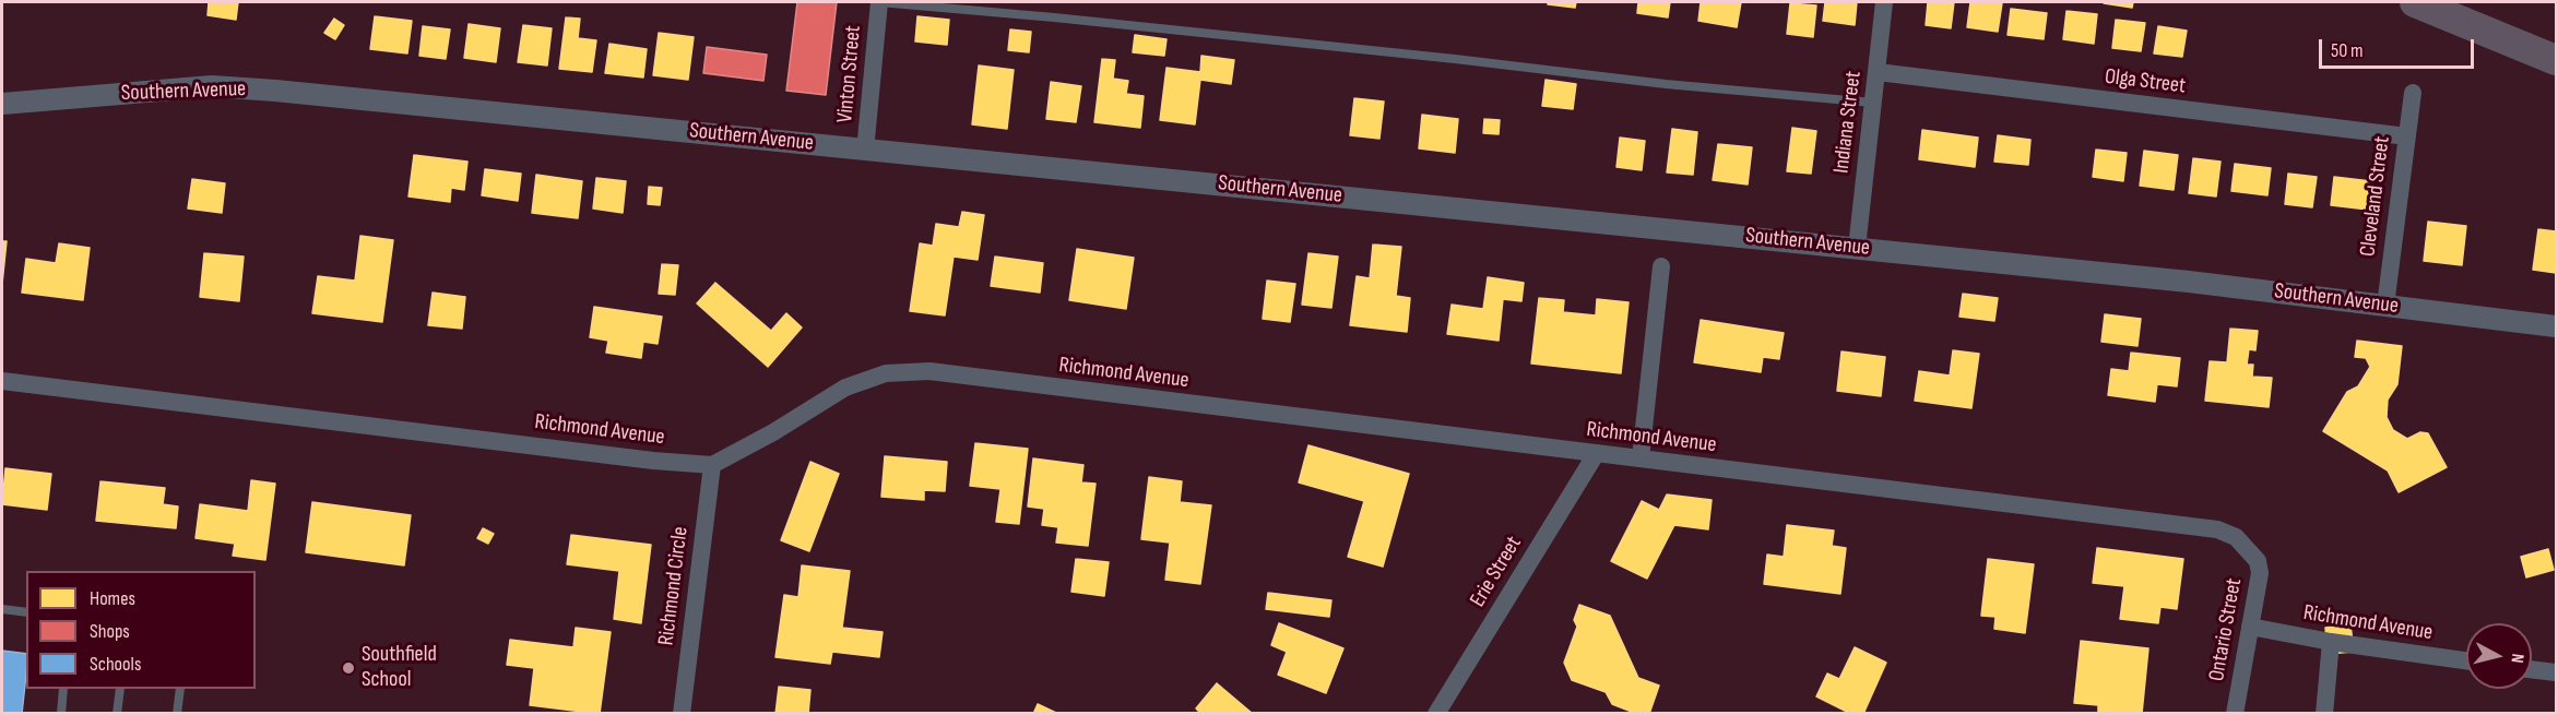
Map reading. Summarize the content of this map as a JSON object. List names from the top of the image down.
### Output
{
  "streets": {
    "street": [
      "Vinton Street",
      "Olga Street",
      "Southern Avenue",
      "Indiana Street",
      "Cleveland Street",
      "Richmond Avenue",
      "Erie Street",
      "Richmond Circle",
      "Ontario Street"
    ]
  },
  "crossings": [
    ["Vinton Street", "Southern Avenue"],
    ["Olga Street", "Indiana Street"],
    ["Olga Street", "Cleveland Street"],
    ["Southern Avenue", "Indiana Street"],
    ["Southern Avenue", "Cleveland Street"],
    ["Richmond Avenue", "Erie Street"],
    ["Richmond Avenue", "Richmond Circle"],
    ["Richmond Avenue", "Ontario Street"]
  ],
  "places": ["Southfield School"],
  "legend": ["Homes", "Shops", "Schools"],
  "scale_bar": "50 m",
  "north": "right"
}
